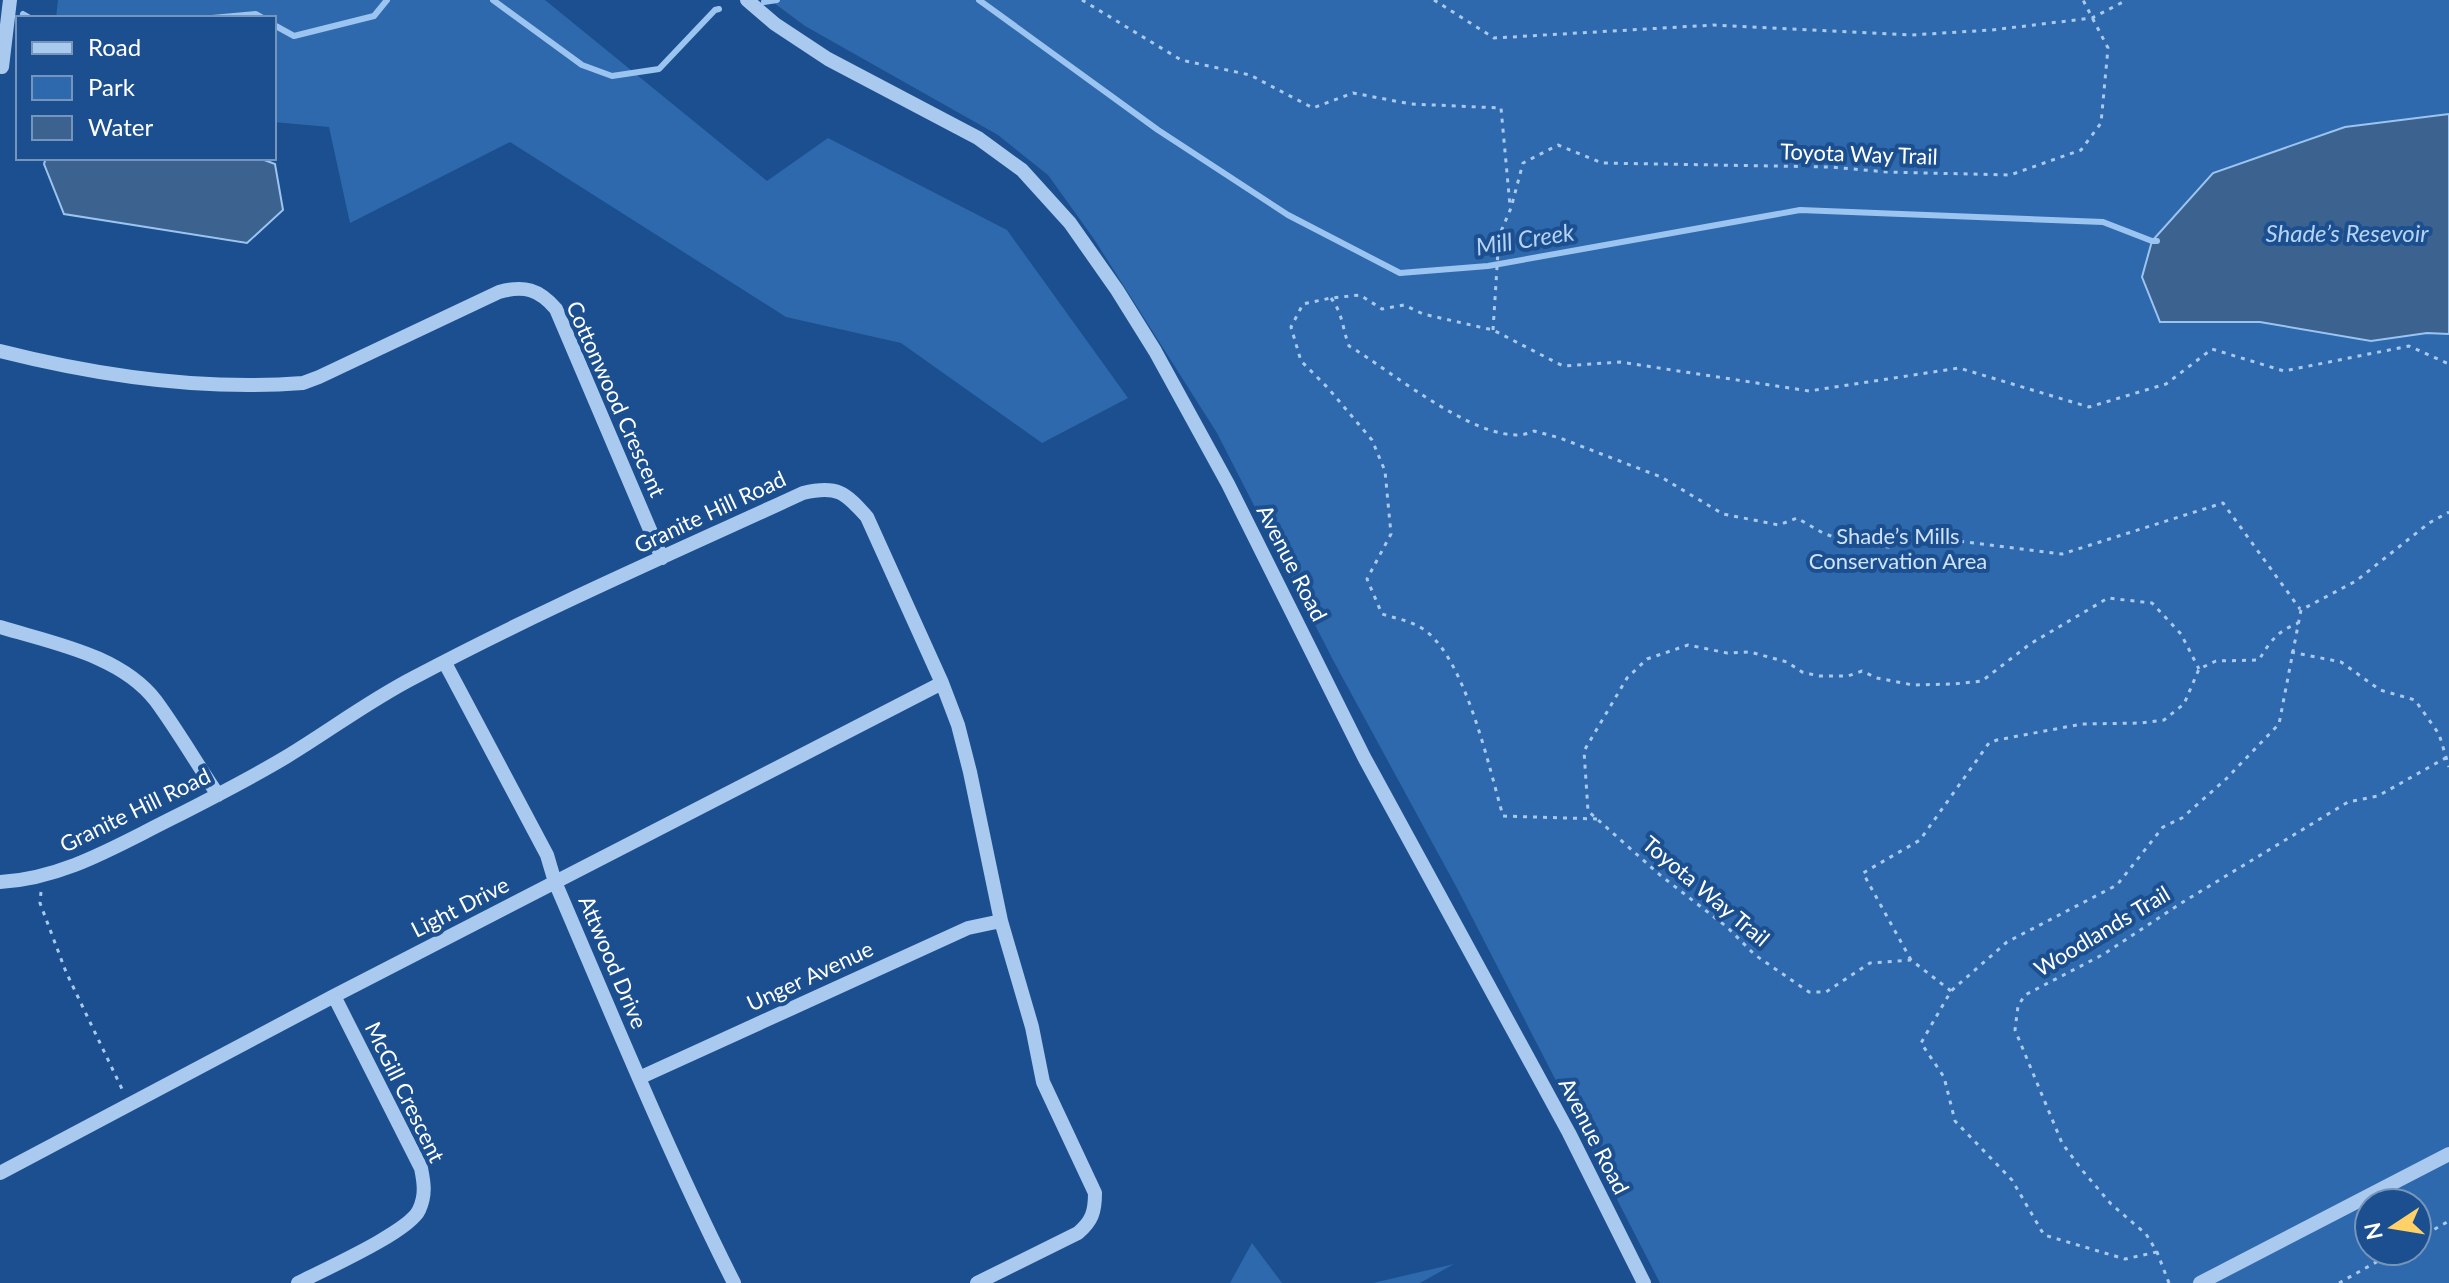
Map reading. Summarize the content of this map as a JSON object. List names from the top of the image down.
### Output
{
  "streets": {
    "street": [
      "Cottonwood Crescent",
      "Granite Hill Road",
      "Avenue Road",
      "Light Drive",
      "Attwood Drive",
      "Unger Avenue",
      "McGill Crescent"
    ],
    "path": ["Toyota Way Trail", "Woodlands Trail"]
  },
  "crossings": [
    ["Cottonwood Crescent", "Granite Hill Road"],
    ["Granite Hill Road", "Light Drive"],
    ["Granite Hill Road", "Attwood Drive"],
    ["Granite Hill Road", "Unger Avenue"],
    ["Light Drive", "Attwood Drive"],
    ["Light Drive", "McGill Crescent"],
    ["Attwood Drive", "Unger Avenue"]
  ],
  "water": ["Shade’s Resevoir", "Mill Creek"],
  "parks": ["Shade’s Mills Conservation Area"],
  "legend": ["Road", "Park", "Water"],
  "north": "left"
}
